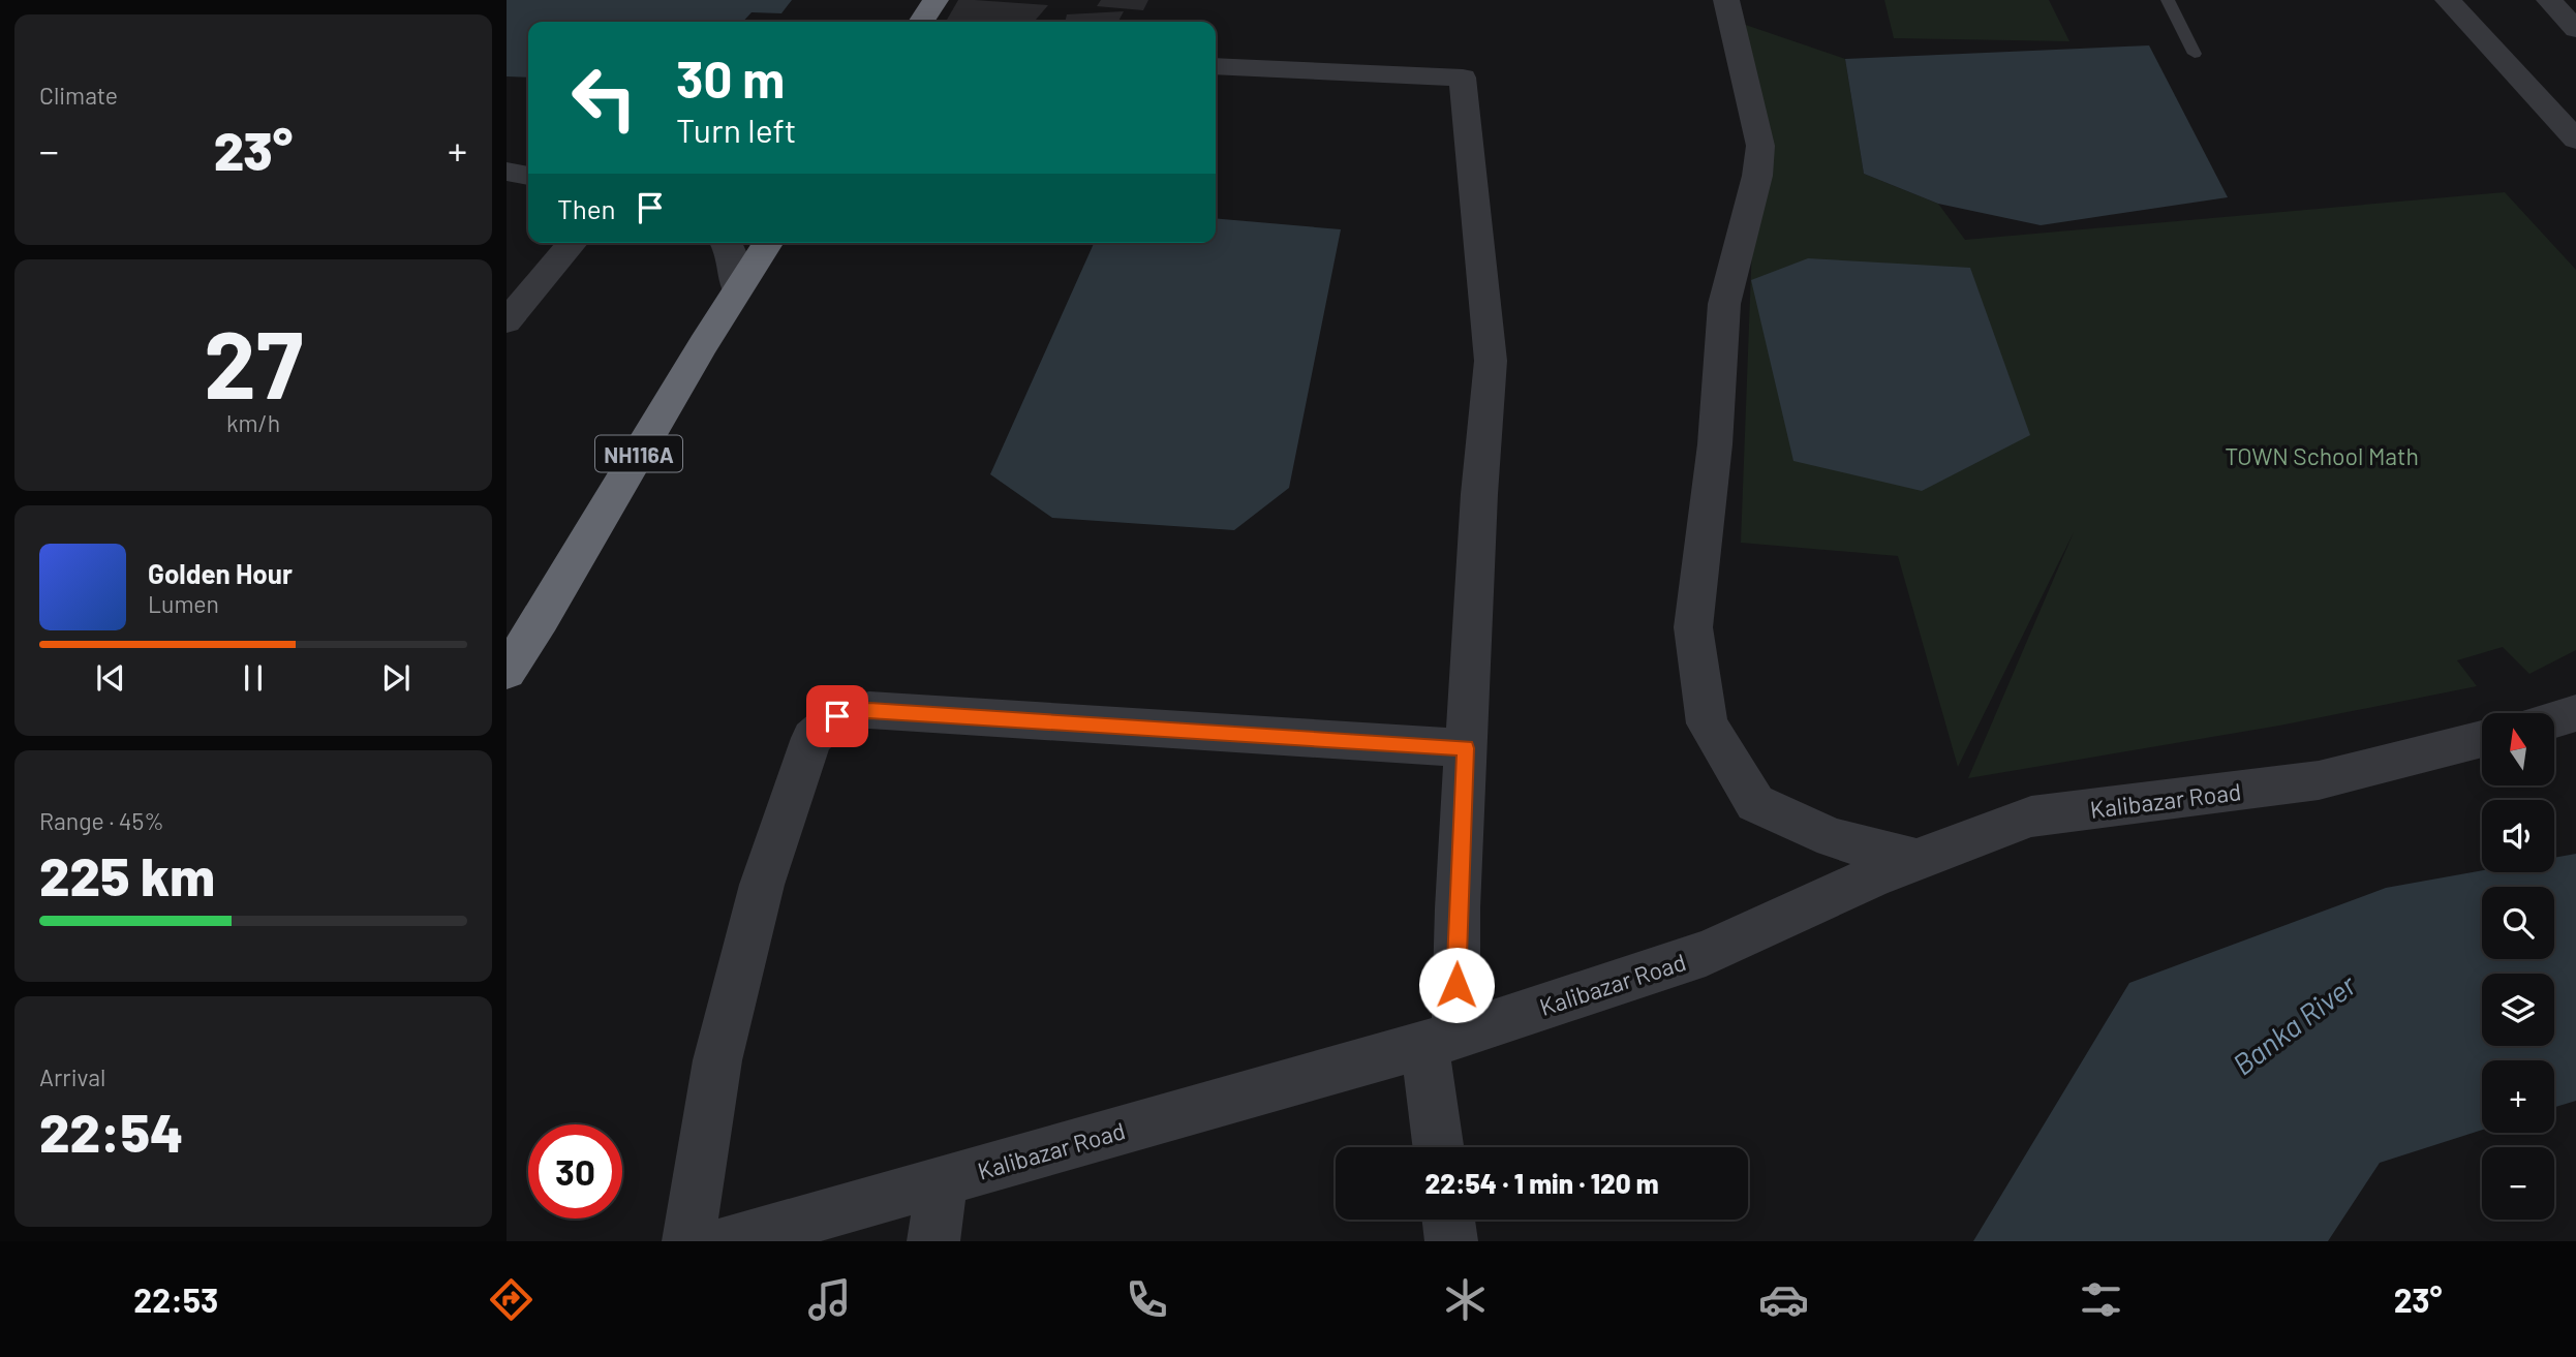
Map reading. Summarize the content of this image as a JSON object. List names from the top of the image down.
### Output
{
  "streets": {
    "highway": ["NH116A"],
    "street": ["Kalibazar Road"]
  },
  "water": ["Banka River"],
  "parks": ["TOWN School Math"],
  "north": "top",
  "page": {
    "tile": [
      "Climate",
      ["27", "km/h"],
      ["Range · 45%", "225 km"],
      ["Arrival", "22:54"]
    ],
    "turn": ["30 m", "Turn left"],
    "heat": ["−", "23°", "+"],
    "then": "Then",
    "song": ["Golden Hour", "Lumen"],
    "map_buttons": ["+", "−"],
    "limit": "30",
    "trip": "22:54 · 1 min · 120 m",
    "tabs": ["22:53", "23°"]
  }
}
